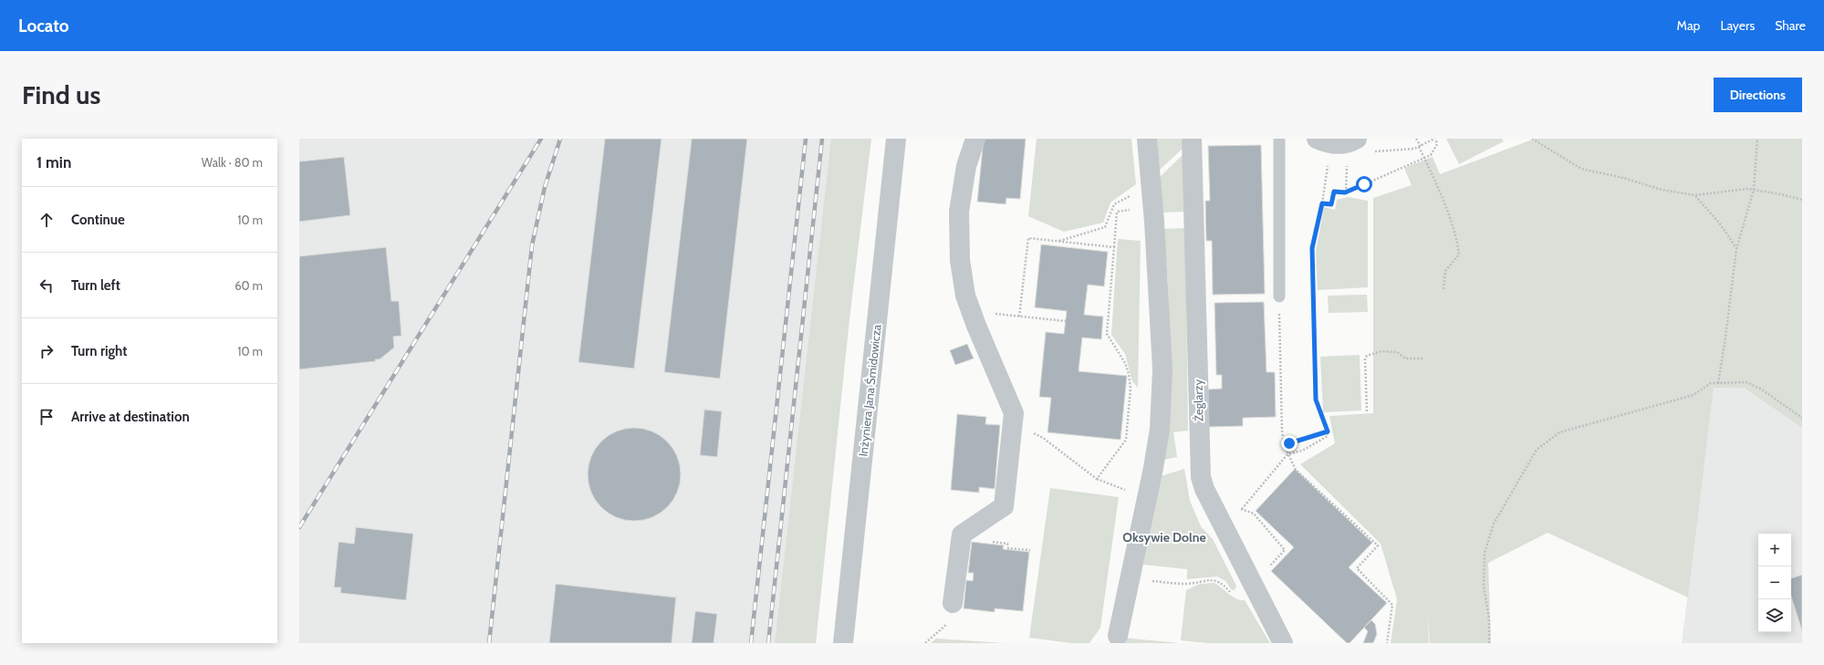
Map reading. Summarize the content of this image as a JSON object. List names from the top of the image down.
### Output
{
  "streets": {
    "street": ["Inżyniera Jana Śmidowicza", "Żeglarzy"]
  },
  "districts": ["Oksywie Dolne"],
  "page": {
    "header": "Locato",
    "nav": ["Map", "Layers", "Share"],
    "buttons": "Directions",
    "title": "Find us",
    "heading": ["1 min", "Walk · 80 m"],
    "list": [
      ["Continue", "10 m"],
      ["Turn left", "60 m"],
      ["Turn right", "10 m"],
      "Arrive at destination"
    ],
    "map_buttons": ["+", "−"]
  }
}
